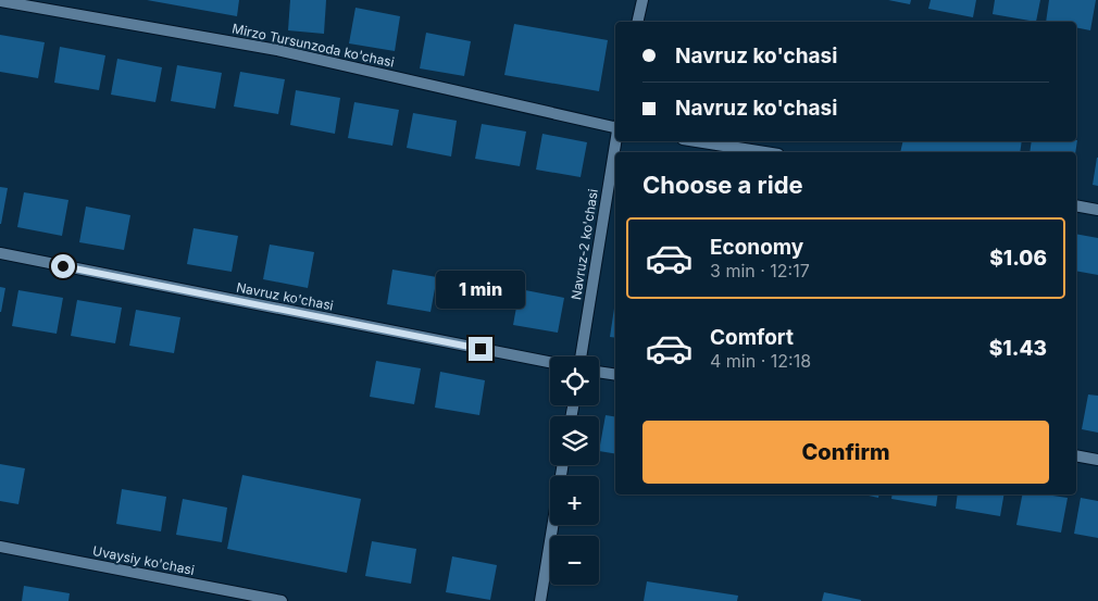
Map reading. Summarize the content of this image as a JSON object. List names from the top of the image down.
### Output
{
  "streets": {
    "street": [
      "Mirzo Tursunzoda ko'chasi",
      "Navruz-2 ko'chasi",
      "Navruz ko'chasi",
      "Uvaysiy ko'chasi"
    ]
  },
  "page": {
    "banner": ["Navruz ko'chasi", "Navruz ko'chasi"],
    "heading": "Choose a ride",
    "list": [
      {
        "name": "Economy",
        "note": "3 min · 12:17",
        "value": "$1.06"
      },
      {
        "name": "Comfort",
        "note": "4 min · 12:18",
        "value": "$1.43"
      }
    ],
    "bubble": "1 min",
    "map_buttons": ["+", "−"],
    "buttons": "Confirm"
  }
}
